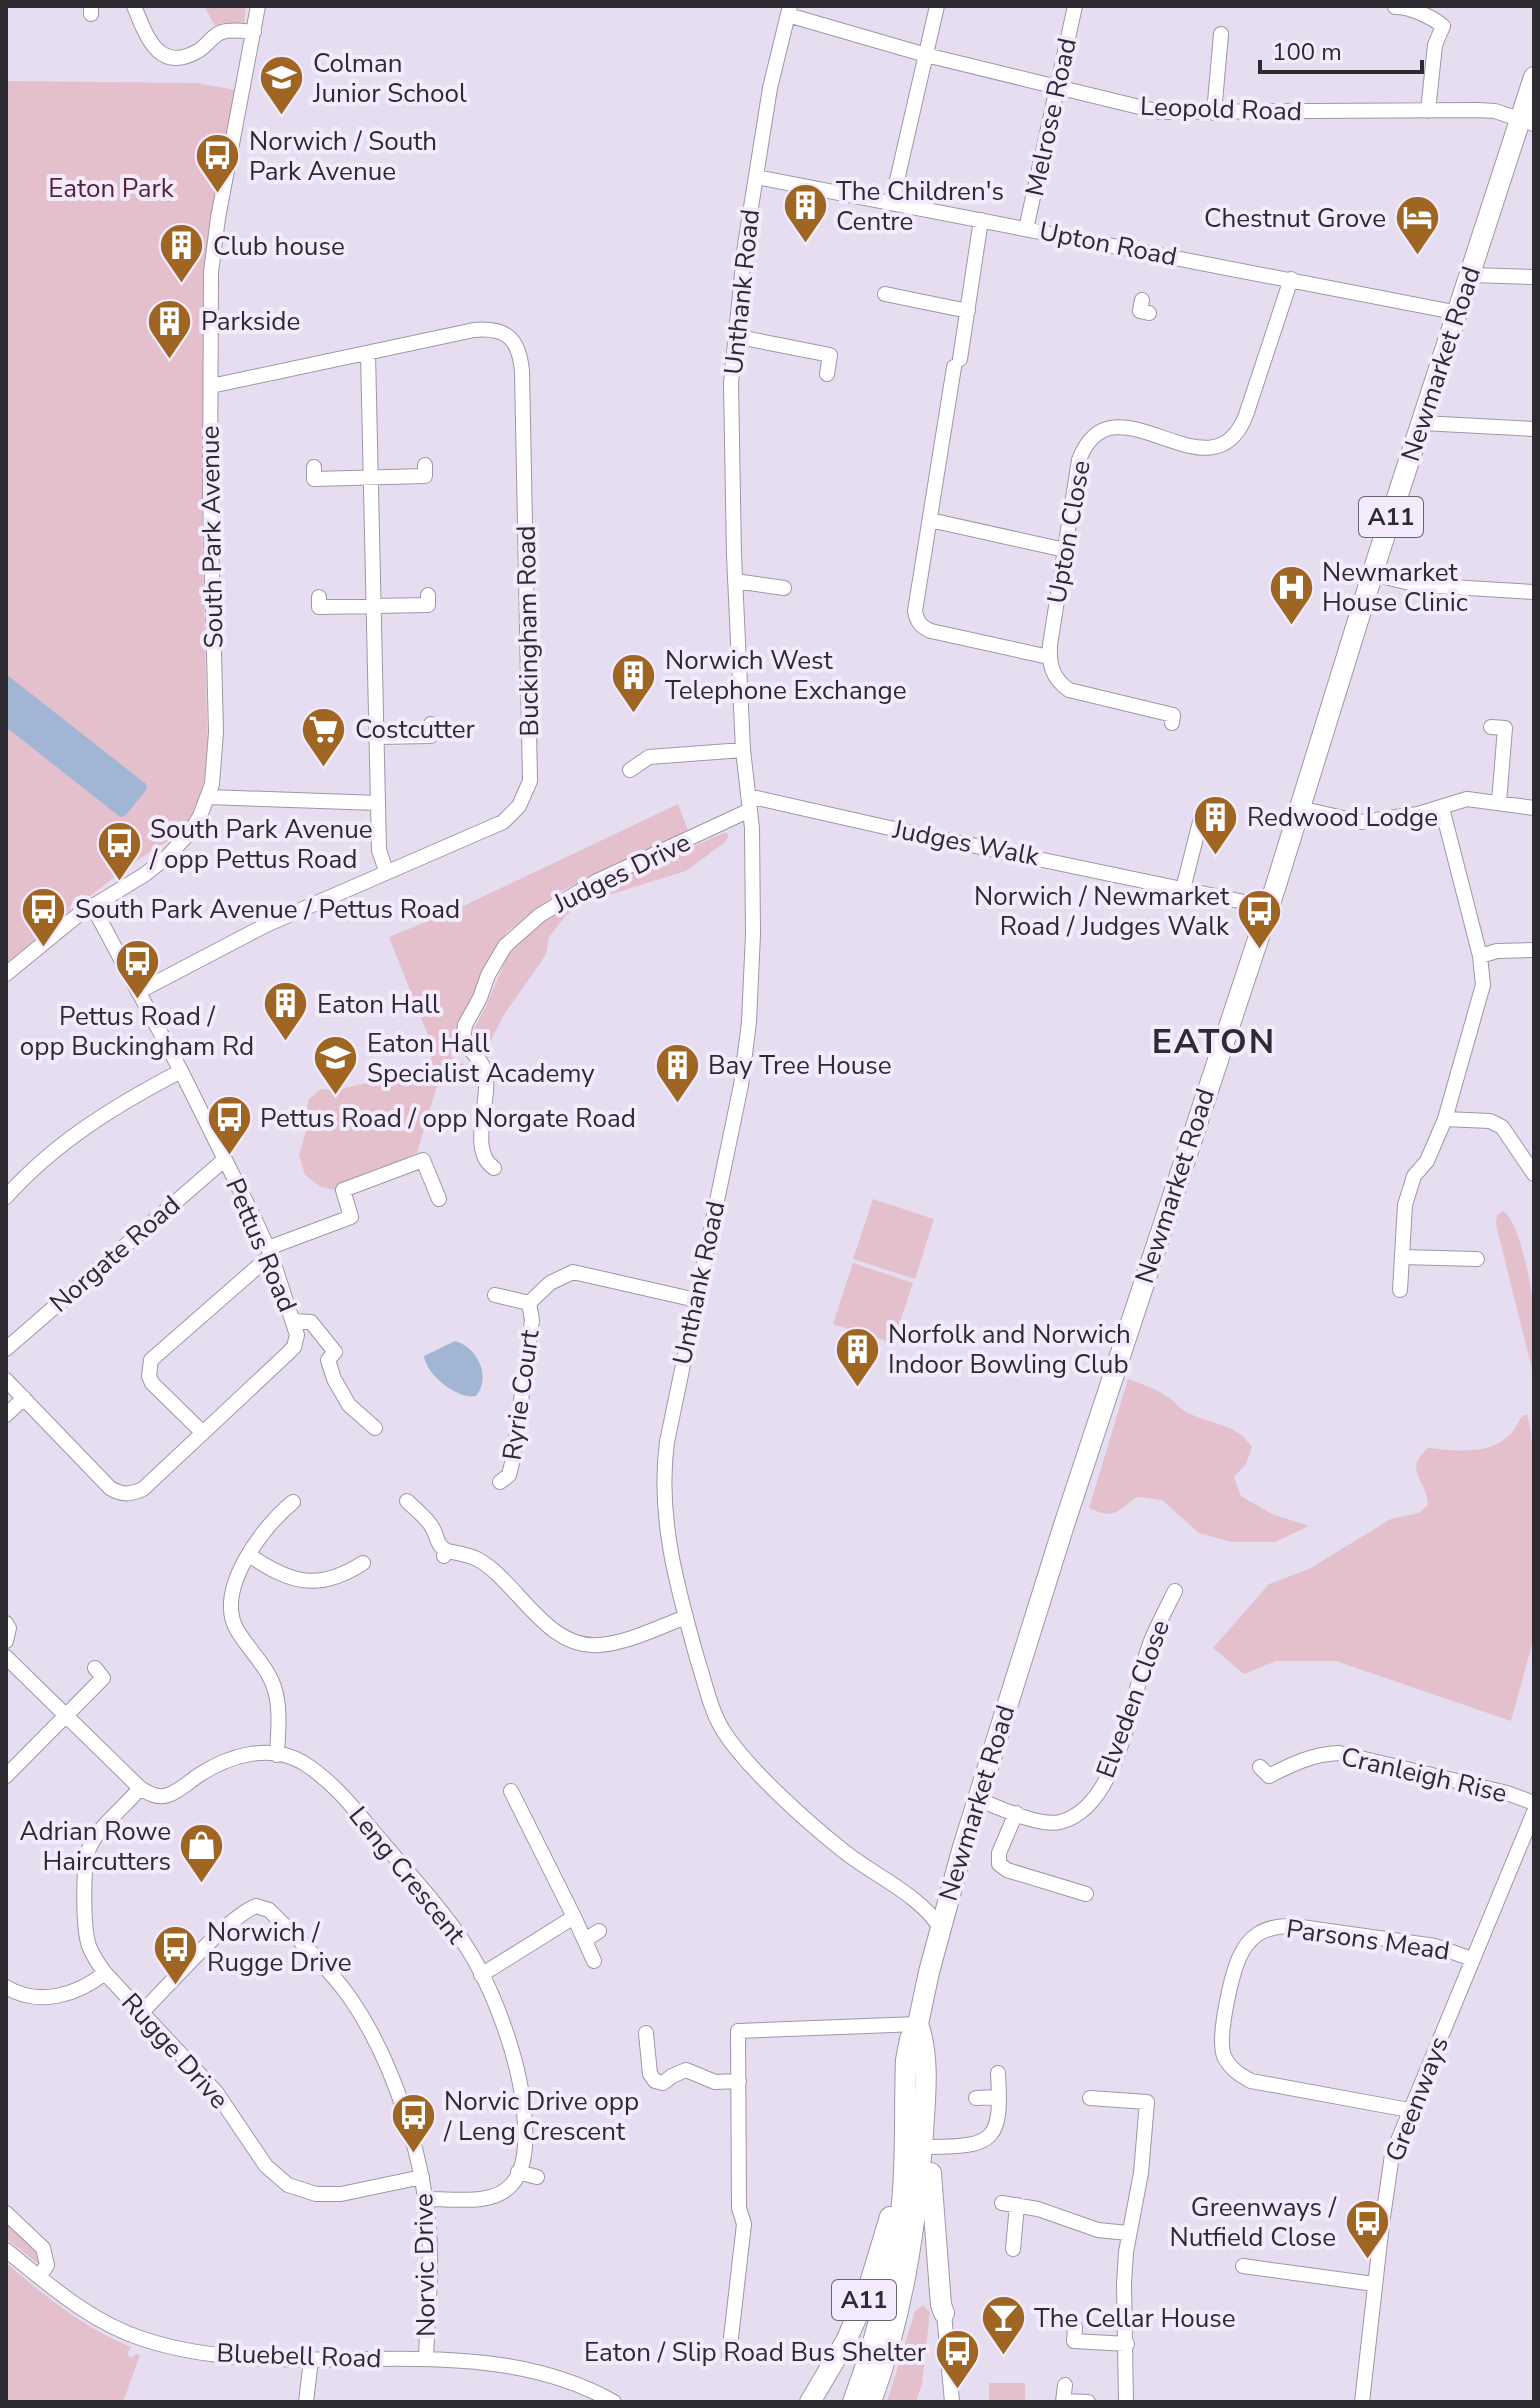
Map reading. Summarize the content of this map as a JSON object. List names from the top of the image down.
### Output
{
  "streets": {
    "highway": ["Newmarket Road", "A11"],
    "street": [
      "Leopold Road",
      "Melrose Road",
      "Upton Road",
      "Unthank Road",
      "Upton Close",
      "South Park Avenue",
      "Buckingham Road",
      "Judges Walk",
      "Judges Drive",
      "Pettus Road",
      "Norgate Road",
      "Ryrie Court",
      "Elveden Close",
      "Cranleigh Rise",
      "Leng Crescent",
      "Parsons Mead",
      "Rugge Drive",
      "Greenways",
      "Norvic Drive",
      "Bluebell Road"
    ]
  },
  "crossings": [
    ["Leopold Road", "Melrose Road"],
    ["Leopold Road", "Unthank Road"],
    ["Leopold Road", "Newmarket Road"],
    ["Melrose Road", "Upton Road"],
    ["Upton Road", "Unthank Road"],
    ["Upton Road", "Newmarket Road"],
    ["Upton Road", "Upton Close"],
    ["Unthank Road", "Newmarket Road"],
    ["Unthank Road", "Judges Walk"],
    ["Unthank Road", "Judges Drive"],
    ["Unthank Road", "Ryrie Court"],
    ["Newmarket Road", "A11"],
    ["Newmarket Road", "Judges Walk"],
    ["Newmarket Road", "Elveden Close"],
    ["South Park Avenue", "Buckingham Road"],
    ["South Park Avenue", "Pettus Road"],
    ["Buckingham Road", "Pettus Road"],
    ["Judges Walk", "Judges Drive"],
    ["Pettus Road", "Norgate Road"],
    ["Leng Crescent", "Rugge Drive"],
    ["Parsons Mead", "Greenways"],
    ["Rugge Drive", "Norvic Drive"],
    ["Norvic Drive", "Bluebell Road"]
  ],
  "districts": ["EATON"],
  "parks": ["Eaton Park"],
  "places": {
    "school or university": ["Colman Junior School", "Eaton Hall Specialist Academy"],
    "bus stop": [
      "Norwich / South Park Avenue",
      "South Park Avenue / opp Pettus Road",
      "South Park Avenue / Pettus Road",
      "Norwich / Newmarket Road / Judges Walk",
      "Pettus Road / opp Buckingham Rd",
      "Pettus Road / opp Norgate Road",
      "Norwich / Rugge Drive",
      "Norvic Drive opp / Leng Crescent",
      "Greenways / Nutfield Close",
      "Eaton / Slip Road Bus Shelter"
    ],
    "building": [
      "The Children's Centre",
      "Club house",
      "Parkside",
      "Norwich West Telephone Exchange",
      "Redwood Lodge",
      "Eaton Hall",
      "Bay Tree House",
      "Norfolk and Norwich Indoor Bowling Club"
    ],
    "hotel": ["Chestnut Grove"],
    "hospital": ["Newmarket House Clinic"],
    "supermarket": ["Costcutter"],
    "shop": ["Adrian Rowe Haircutters"],
    "bar": ["The Cellar House"]
  },
  "scale_bar": "100 m"
}
